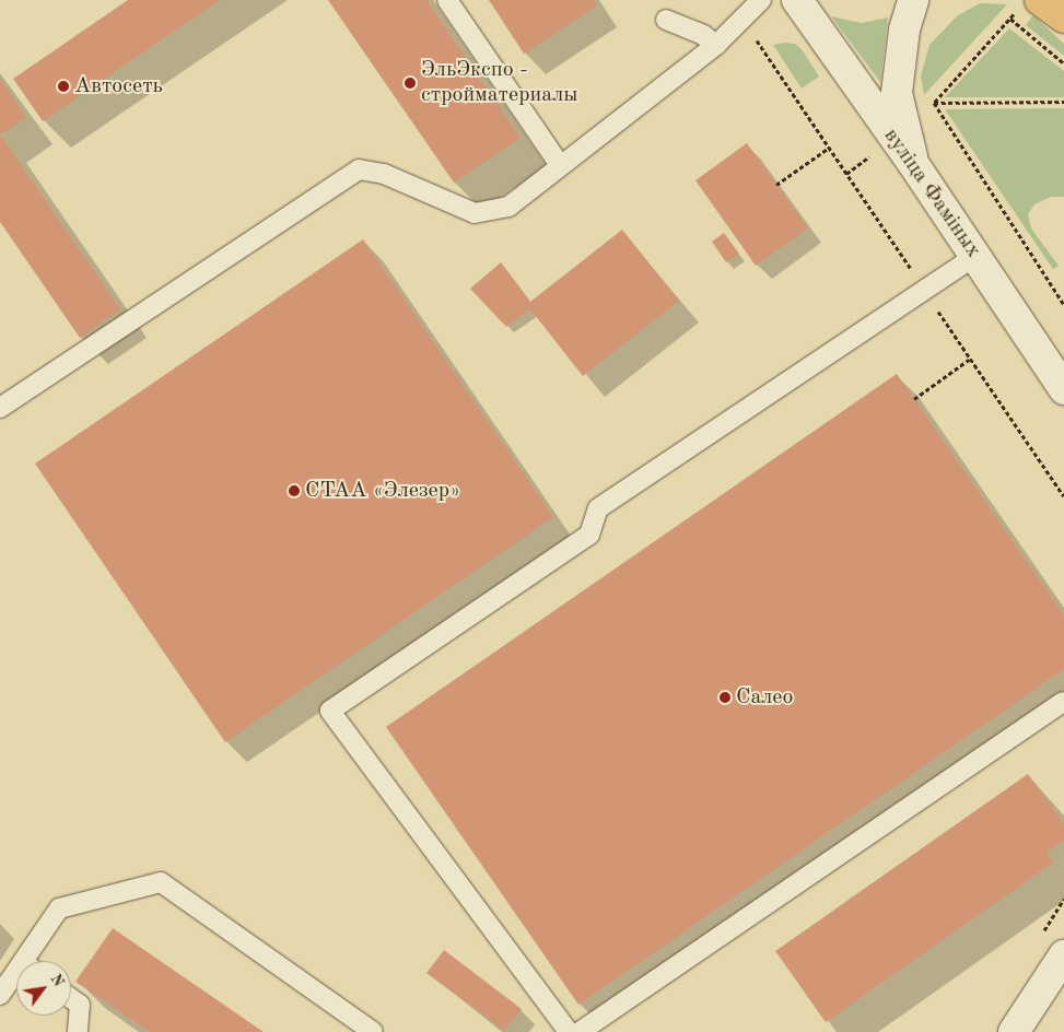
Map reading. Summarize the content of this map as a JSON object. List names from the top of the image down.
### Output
{
  "streets": {
    "main road": ["вуліца Фаміных"]
  },
  "places": [
    "ЭльЭкспо - стройматериалы",
    "Автосеть",
    "СТАА «Элезер»",
    "Салео"
  ],
  "north": "top right"
}
